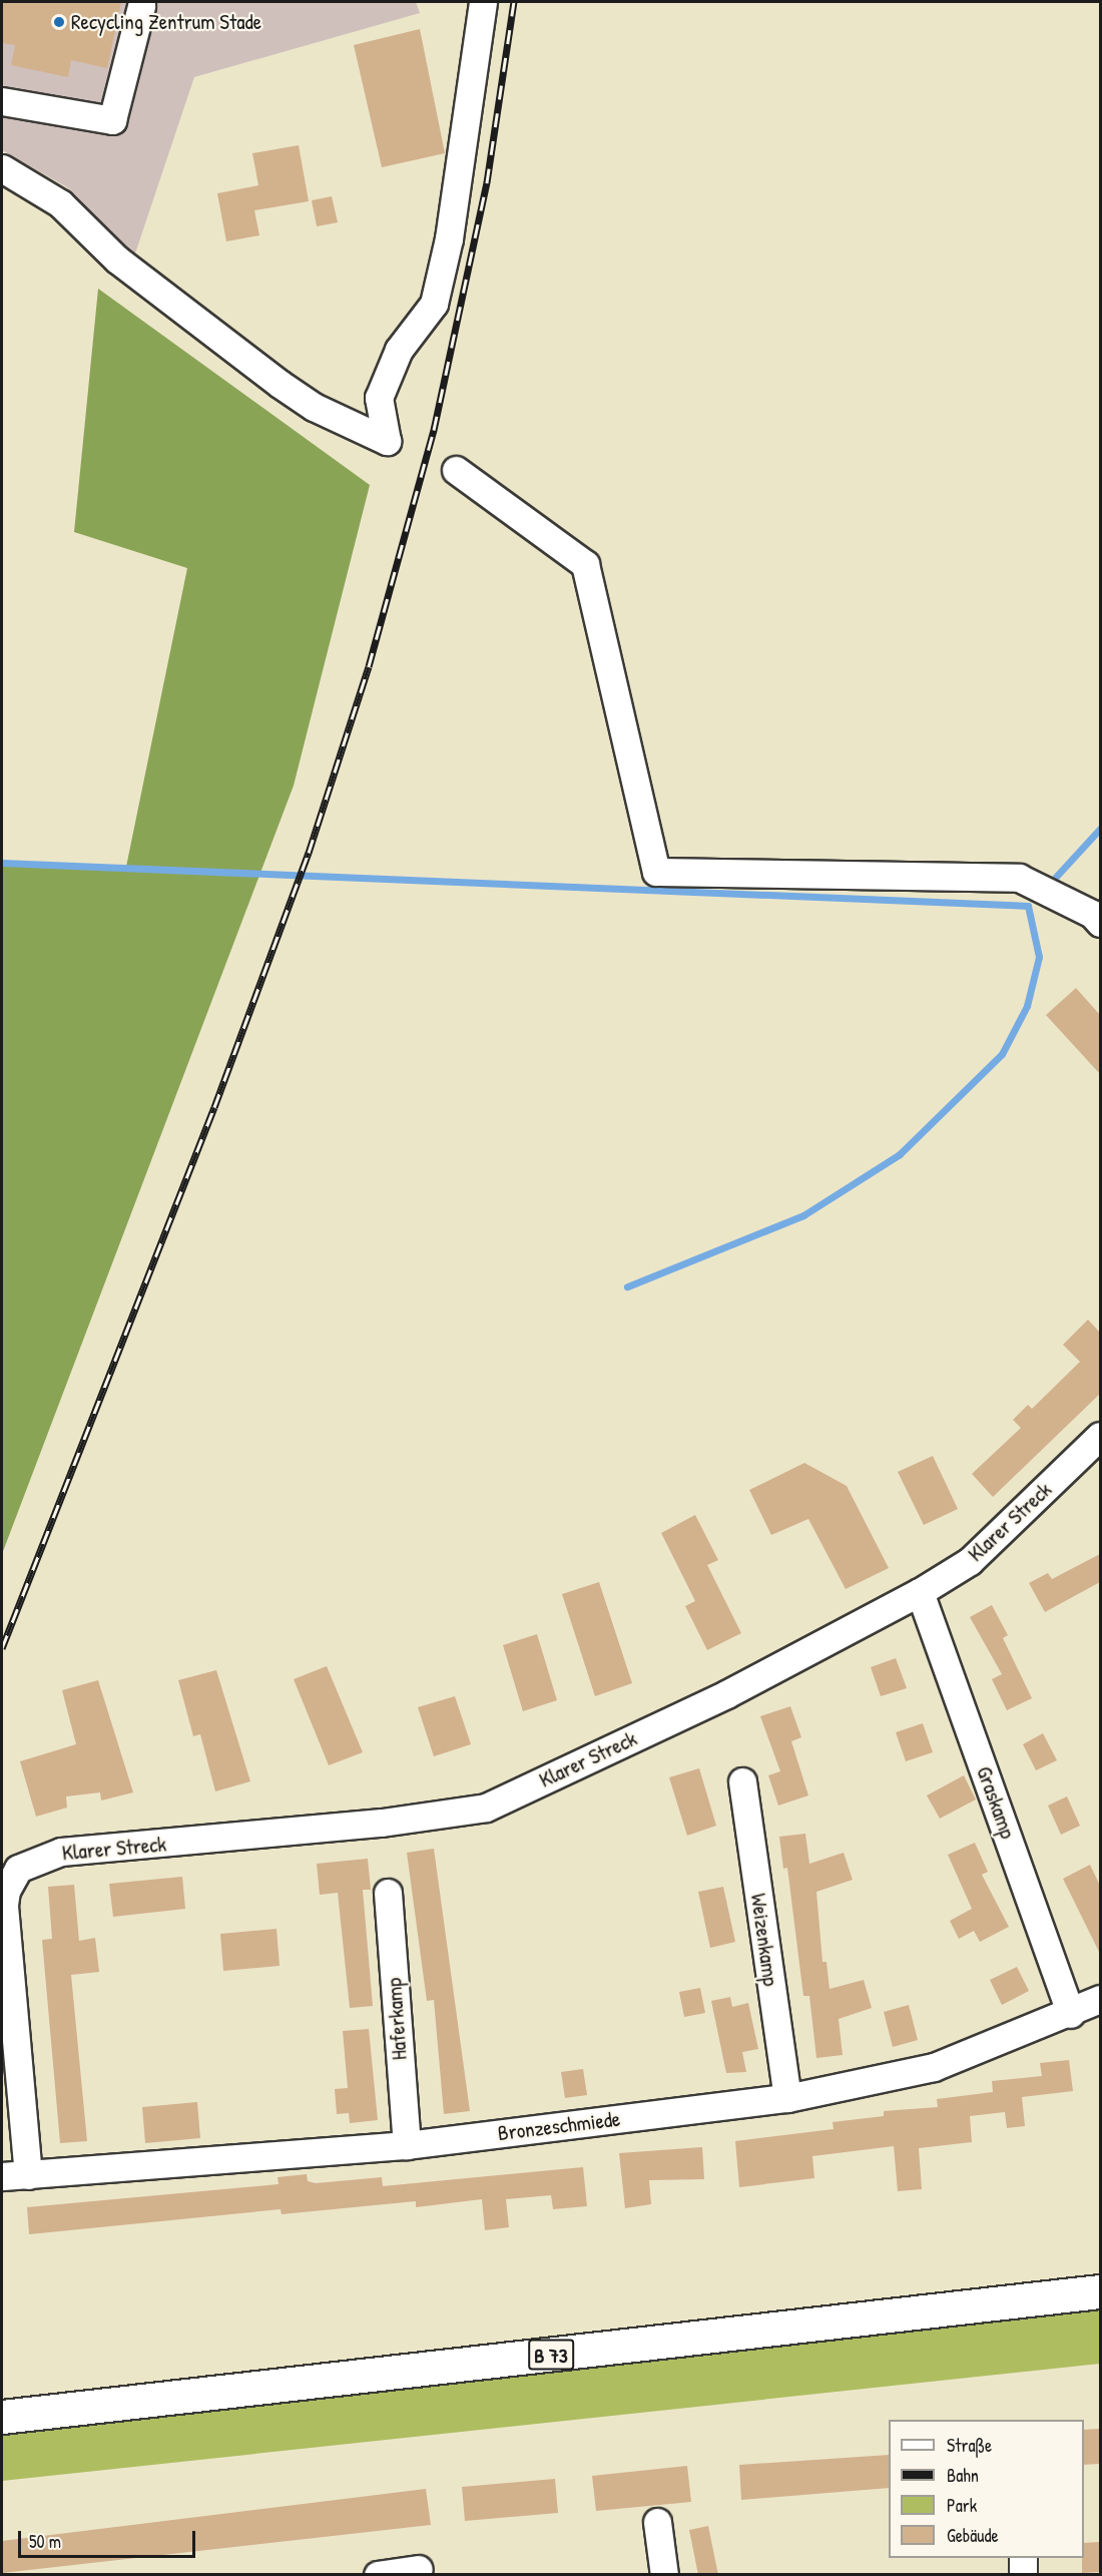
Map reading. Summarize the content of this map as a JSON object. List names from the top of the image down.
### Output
{
  "streets": {
    "main road": ["B 73"],
    "street": [
      "Klarer Streck",
      "Graskamp",
      "Weizenkamp",
      "Haferkamp",
      "Bronzeschmiede"
    ]
  },
  "crossings": [
    ["Klarer Streck", "Graskamp"],
    ["Klarer Streck", "Bronzeschmiede"],
    ["Graskamp", "Bronzeschmiede"],
    ["Weizenkamp", "Bronzeschmiede"],
    ["Haferkamp", "Bronzeschmiede"]
  ],
  "places": ["Recycling Zentrum Stade"],
  "legend": [
    "Straße",
    "Bahn",
    "Park",
    "Gebäude"
  ],
  "scale_bar": "50 m"
}
